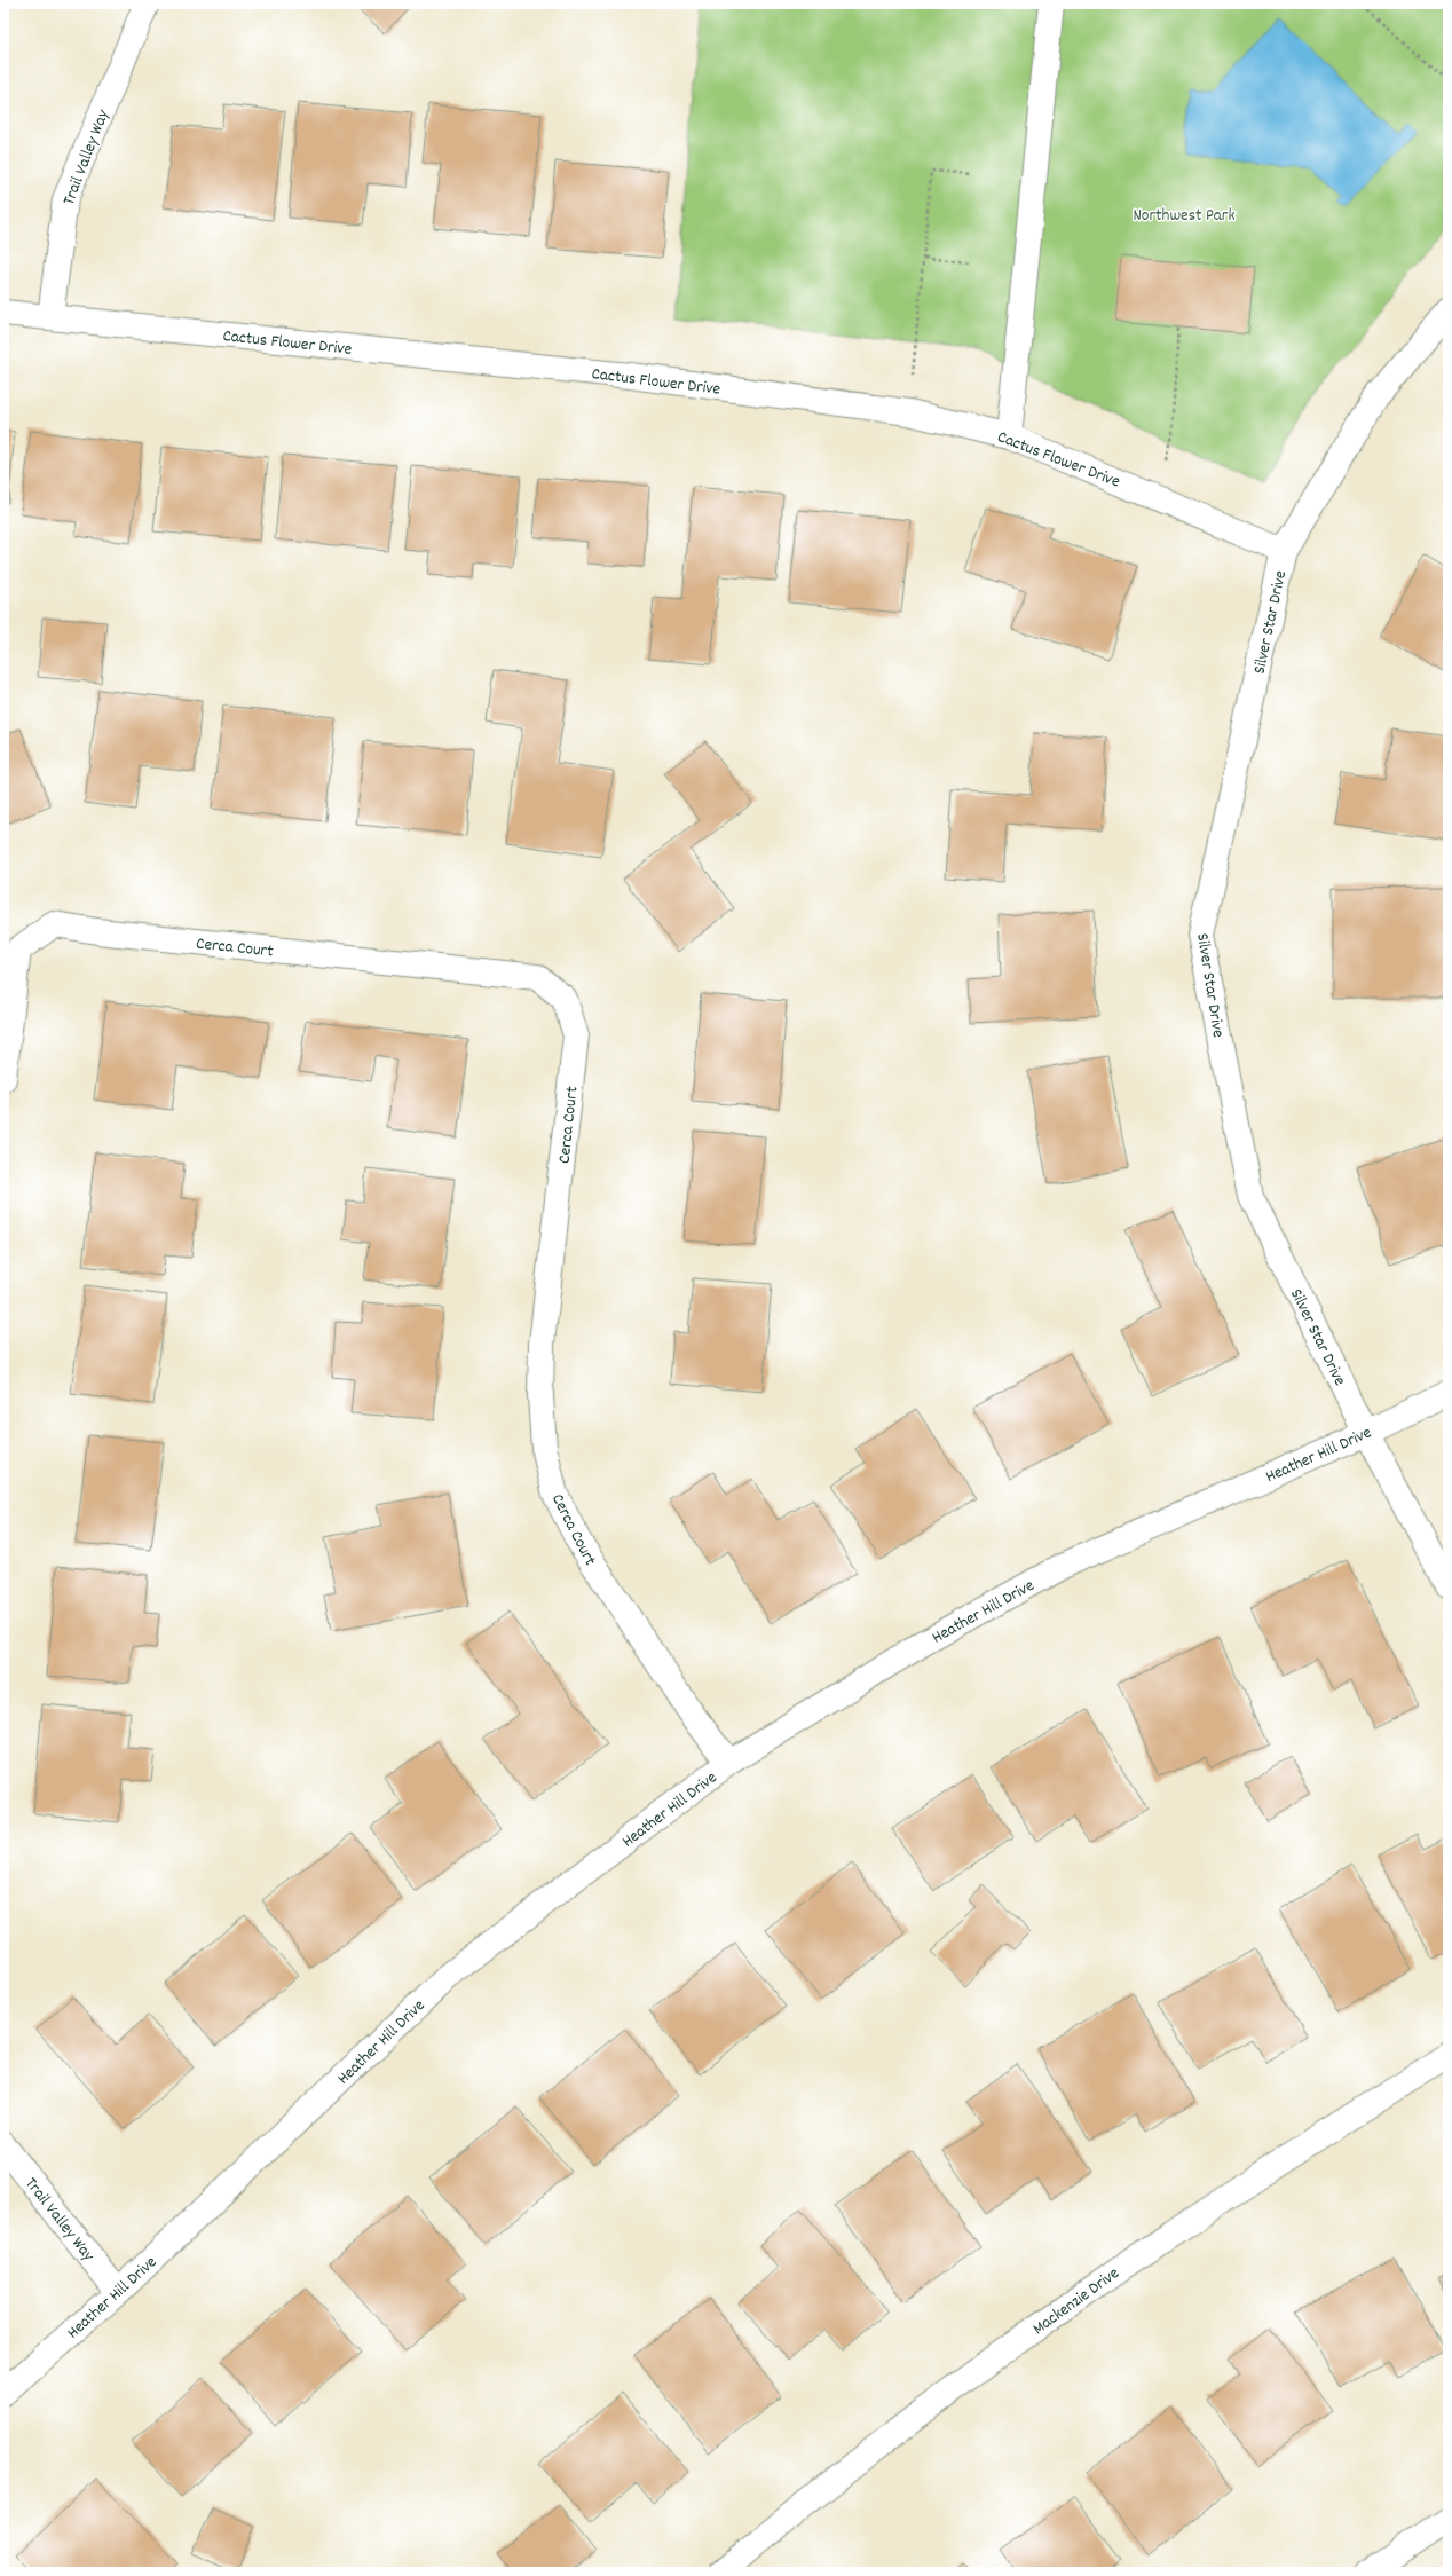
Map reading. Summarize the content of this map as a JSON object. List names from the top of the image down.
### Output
{
  "streets": {
    "street": [
      "Trail Valley Way",
      "Cactus Flower Drive",
      "Silver Star Drive",
      "Cerca Court",
      "Heather Hill Drive",
      "Mackenzie Drive"
    ]
  },
  "crossings": [
    ["Trail Valley Way", "Cactus Flower Drive"],
    ["Trail Valley Way", "Heather Hill Drive"],
    ["Cactus Flower Drive", "Silver Star Drive"],
    ["Silver Star Drive", "Heather Hill Drive"],
    ["Cerca Court", "Heather Hill Drive"]
  ],
  "parks": ["Northwest Park"]
}
